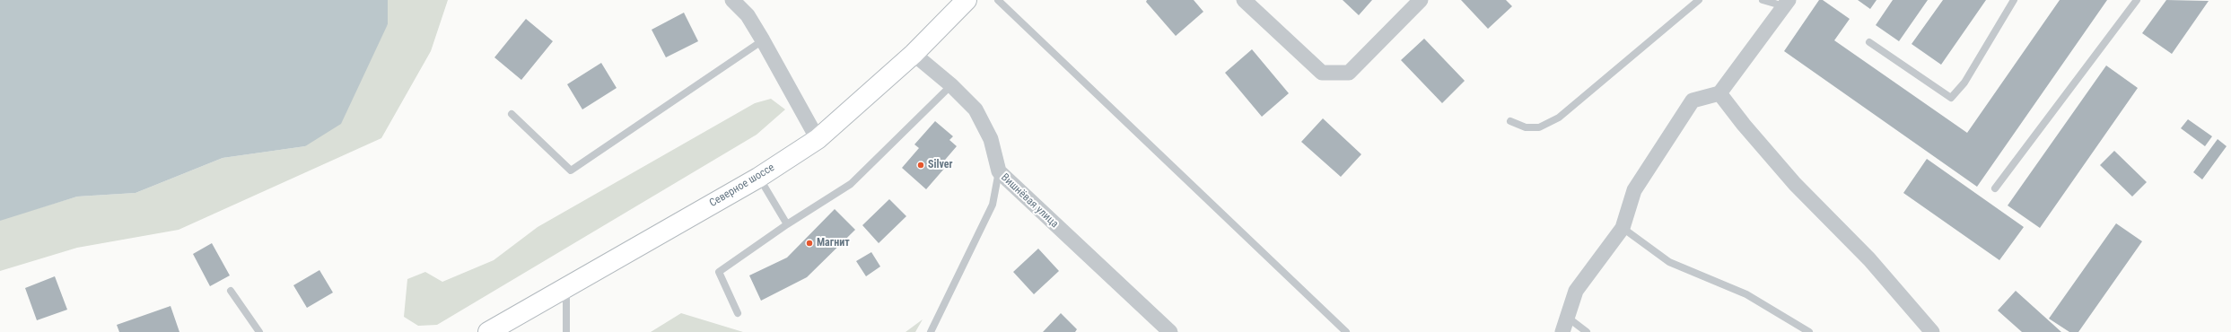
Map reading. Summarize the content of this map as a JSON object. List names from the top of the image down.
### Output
{
  "streets": {
    "main road": ["Северное шоссе"],
    "street": ["Вишнёвая улица"]
  },
  "crossings": [
    ["Северное шоссе", "Вишнёвая улица"]
  ],
  "places": ["Silver", "Магнит"]
}
